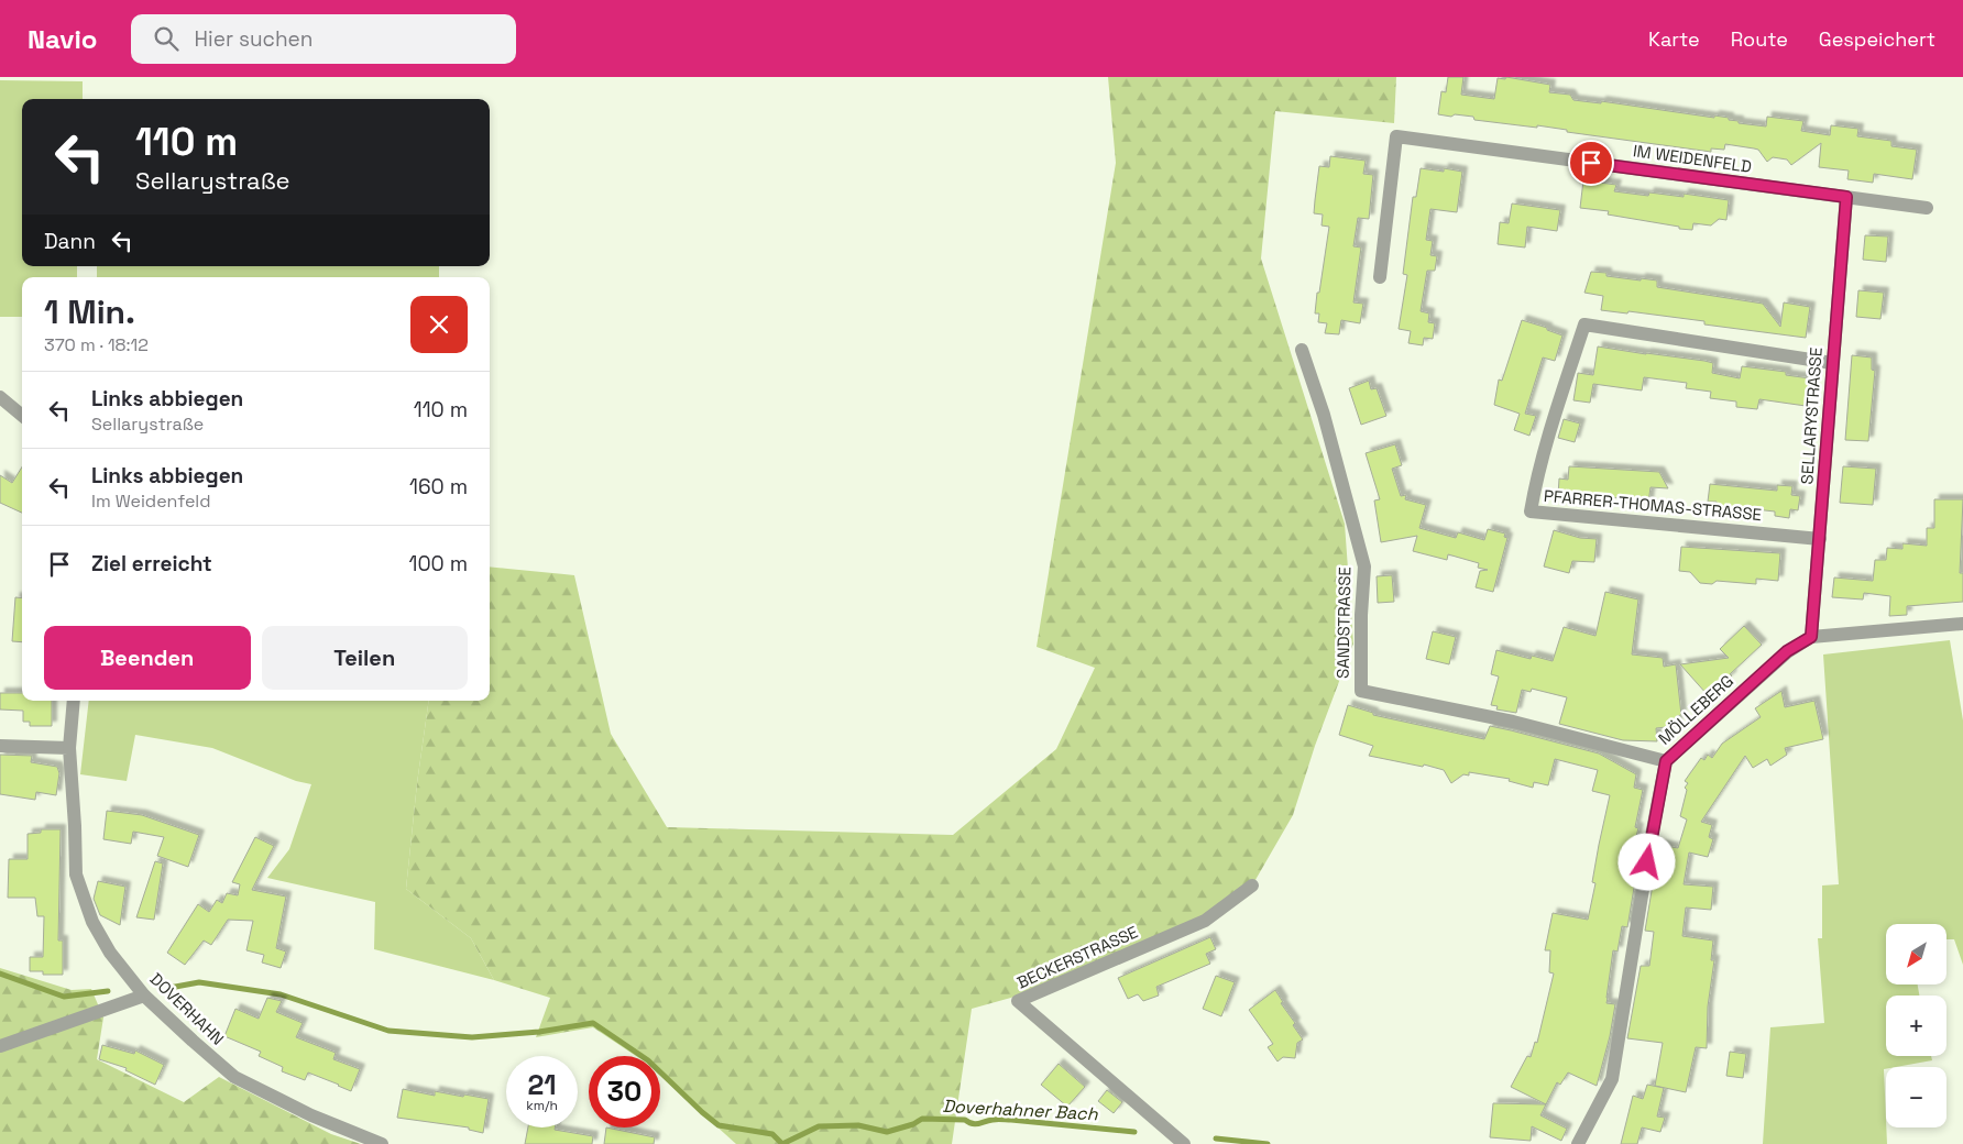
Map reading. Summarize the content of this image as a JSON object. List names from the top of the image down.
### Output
{
  "streets": {
    "street": [
      "IM WEIDENFELD",
      "SELLARYSTRASSE",
      "PFARRER-THOMAS-STRASSE",
      "SANDSTRASSE",
      "MÖLLEBERG",
      "BECKERSTRASSE",
      "DOVERHAHN"
    ]
  },
  "crossings": [
    ["IM WEIDENFELD", "SELLARYSTRASSE"],
    ["SELLARYSTRASSE", "PFARRER-THOMAS-STRASSE"],
    ["SELLARYSTRASSE", "MÖLLEBERG"],
    ["SANDSTRASSE", "MÖLLEBERG"]
  ],
  "water": ["Doverhahner Bach"],
  "north": "bottom left",
  "page": {
    "header": "Navio",
    "search": "Hier suchen",
    "nav": ["Karte", "Route", "Gespeichert"],
    "turn": ["110 m", "Sellarystraße"],
    "then": "Dann",
    "heading": ["1 Min.", "370 m · 18:12"],
    "list": [
      {
        "name": "Links abbiegen",
        "note": "Sellarystraße",
        "value": "110 m"
      },
      {
        "name": "Links abbiegen",
        "note": "Im Weidenfeld",
        "value": "160 m"
      },
      {
        "name": "Ziel erreicht",
        "value": "100 m"
      }
    ],
    "buttons": ["Beenden", "Teilen"],
    "map_buttons": ["+", "−"],
    "speed": "21 km/h",
    "limit": "30"
  }
}
